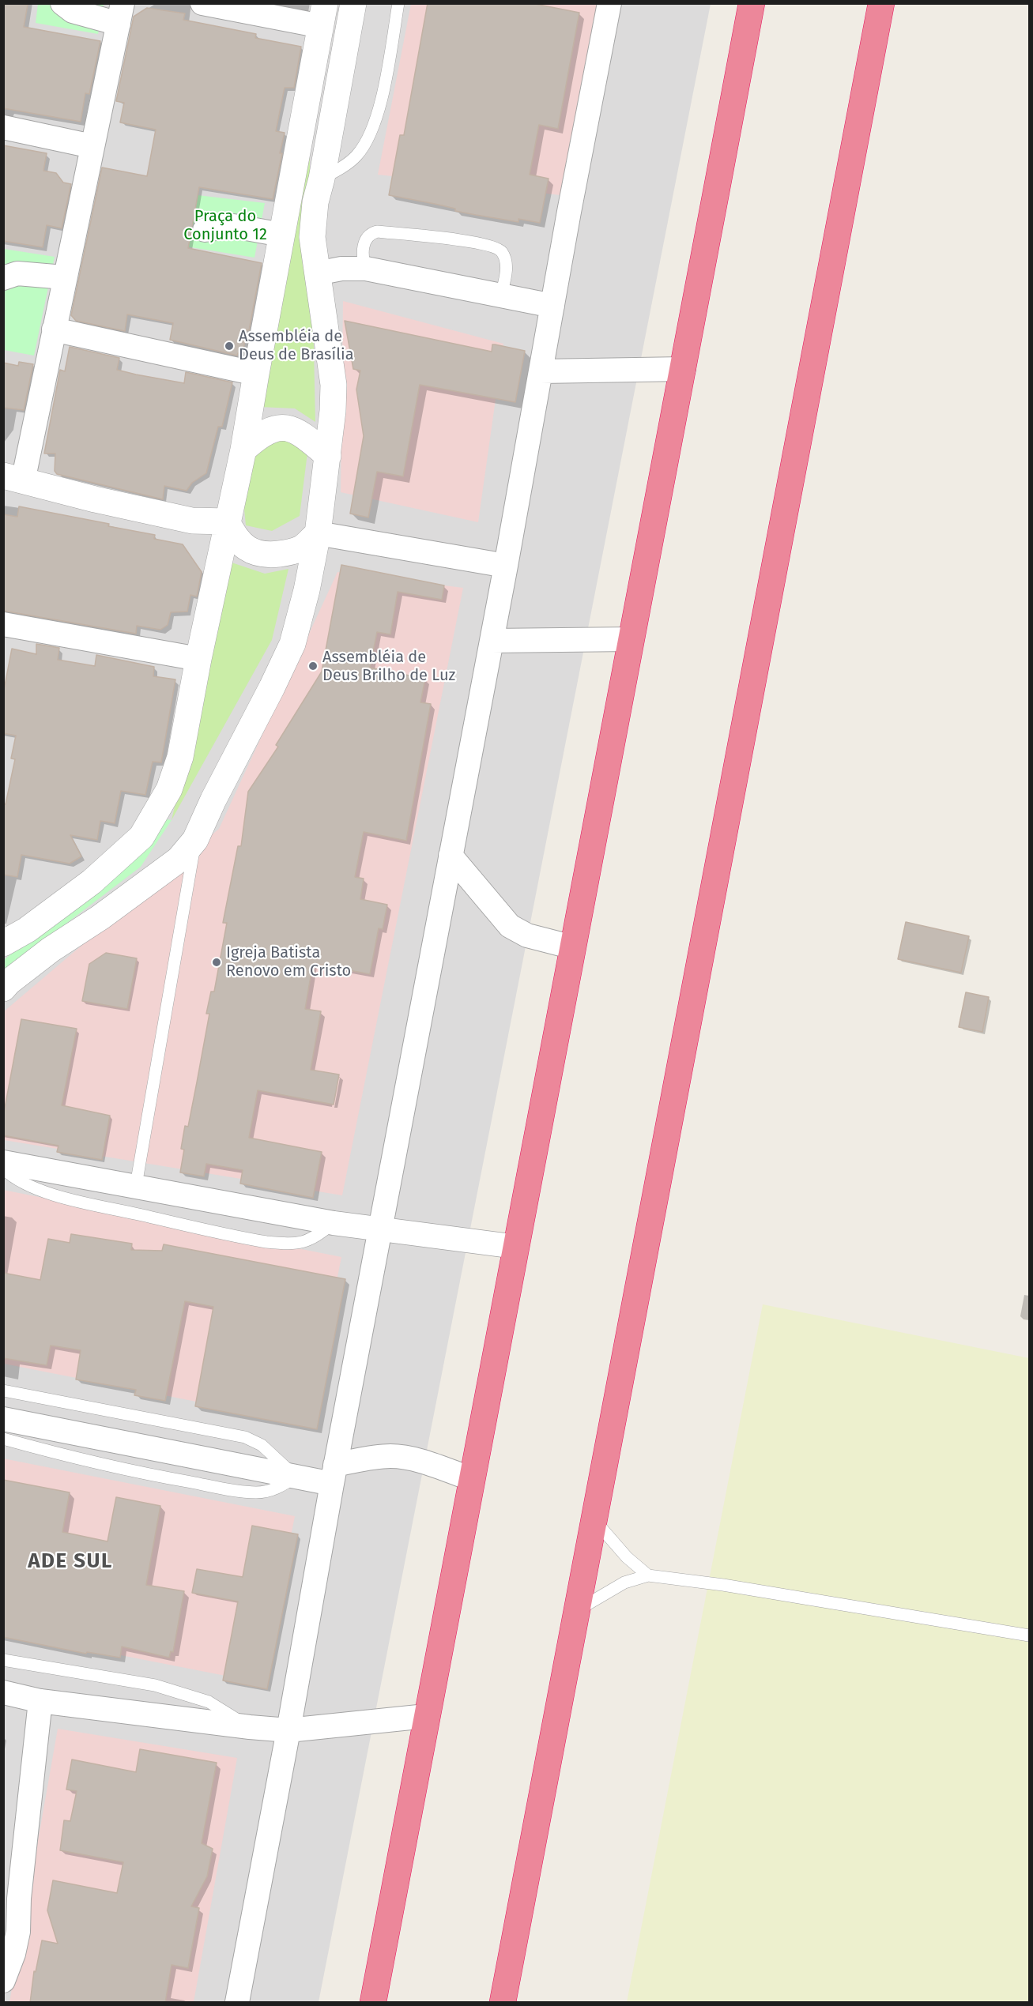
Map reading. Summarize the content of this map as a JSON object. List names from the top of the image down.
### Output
{
  "districts": ["ADE SUL"],
  "parks": ["Praça do Conjunto 12"],
  "places": ["Assembléia de Deus de Brasília", "Assembléia de Deus Brilho de Luz", "Igreja Batista Renovo em Cristo"]
}
